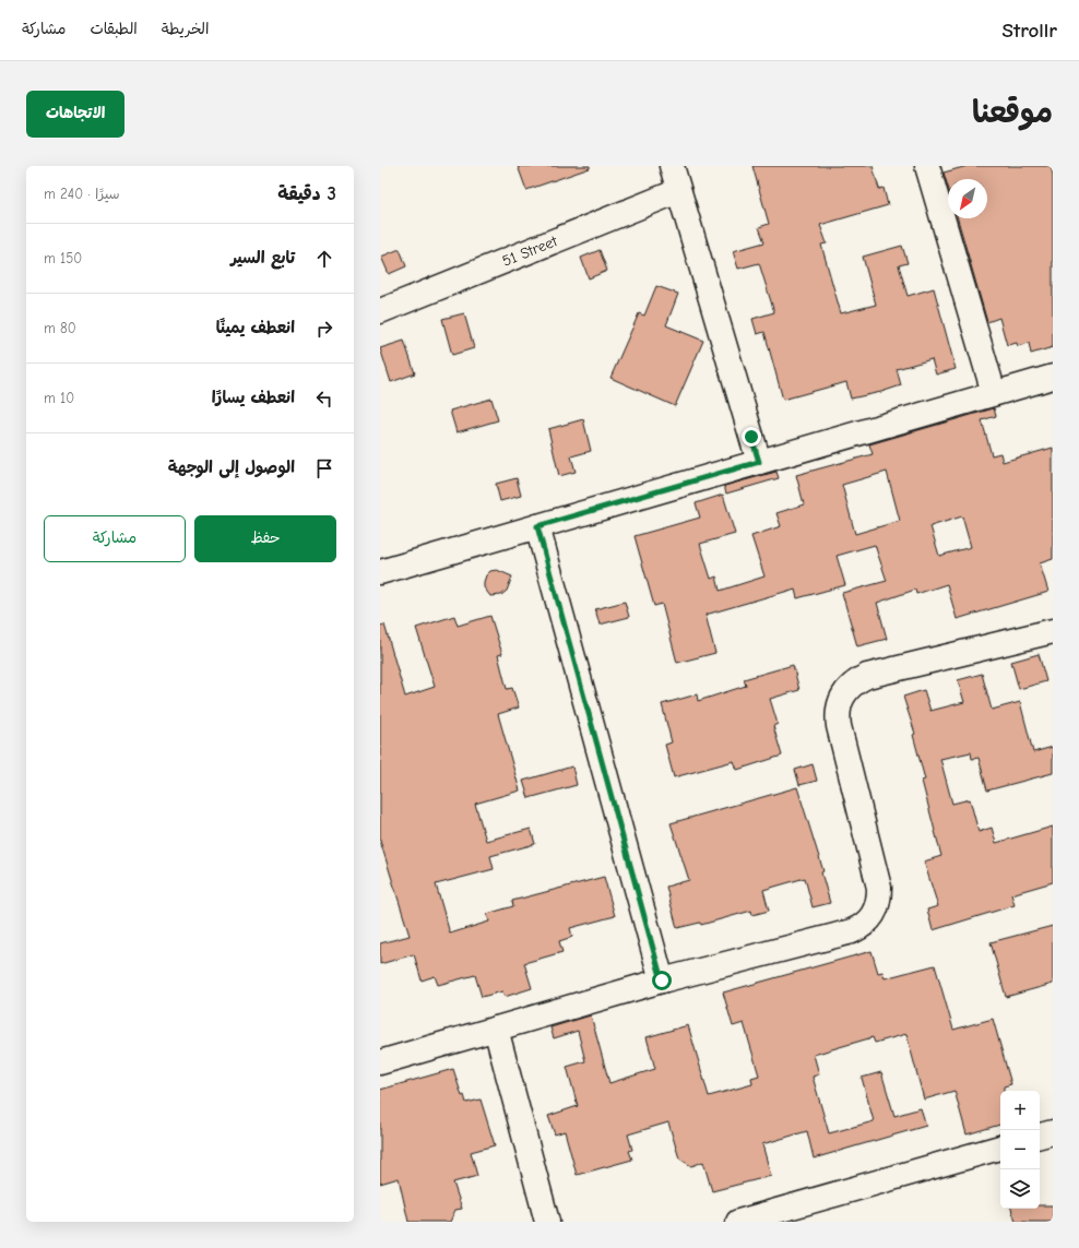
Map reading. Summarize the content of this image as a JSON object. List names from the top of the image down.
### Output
{
  "streets": {
    "street": ["51 Street"]
  },
  "north": "bottom left",
  "page": {
    "header": "Strollr",
    "nav": ["الخريطة", "الطبقات", "مشاركة"],
    "title": "موقعنا",
    "buttons": [
      "الاتجاهات",
      ["حفظ", "مشاركة"]
    ],
    "heading": ["3 دقيقة", "سيرًا · 240 m"],
    "list": [
      ["تابع السير", "150 m"],
      ["انعطف يمينًا", "80 m"],
      ["انعطف يسارًا", "10 m"],
      "الوصول إلى الوجهة"
    ],
    "map_buttons": ["+", "−"]
  }
}
